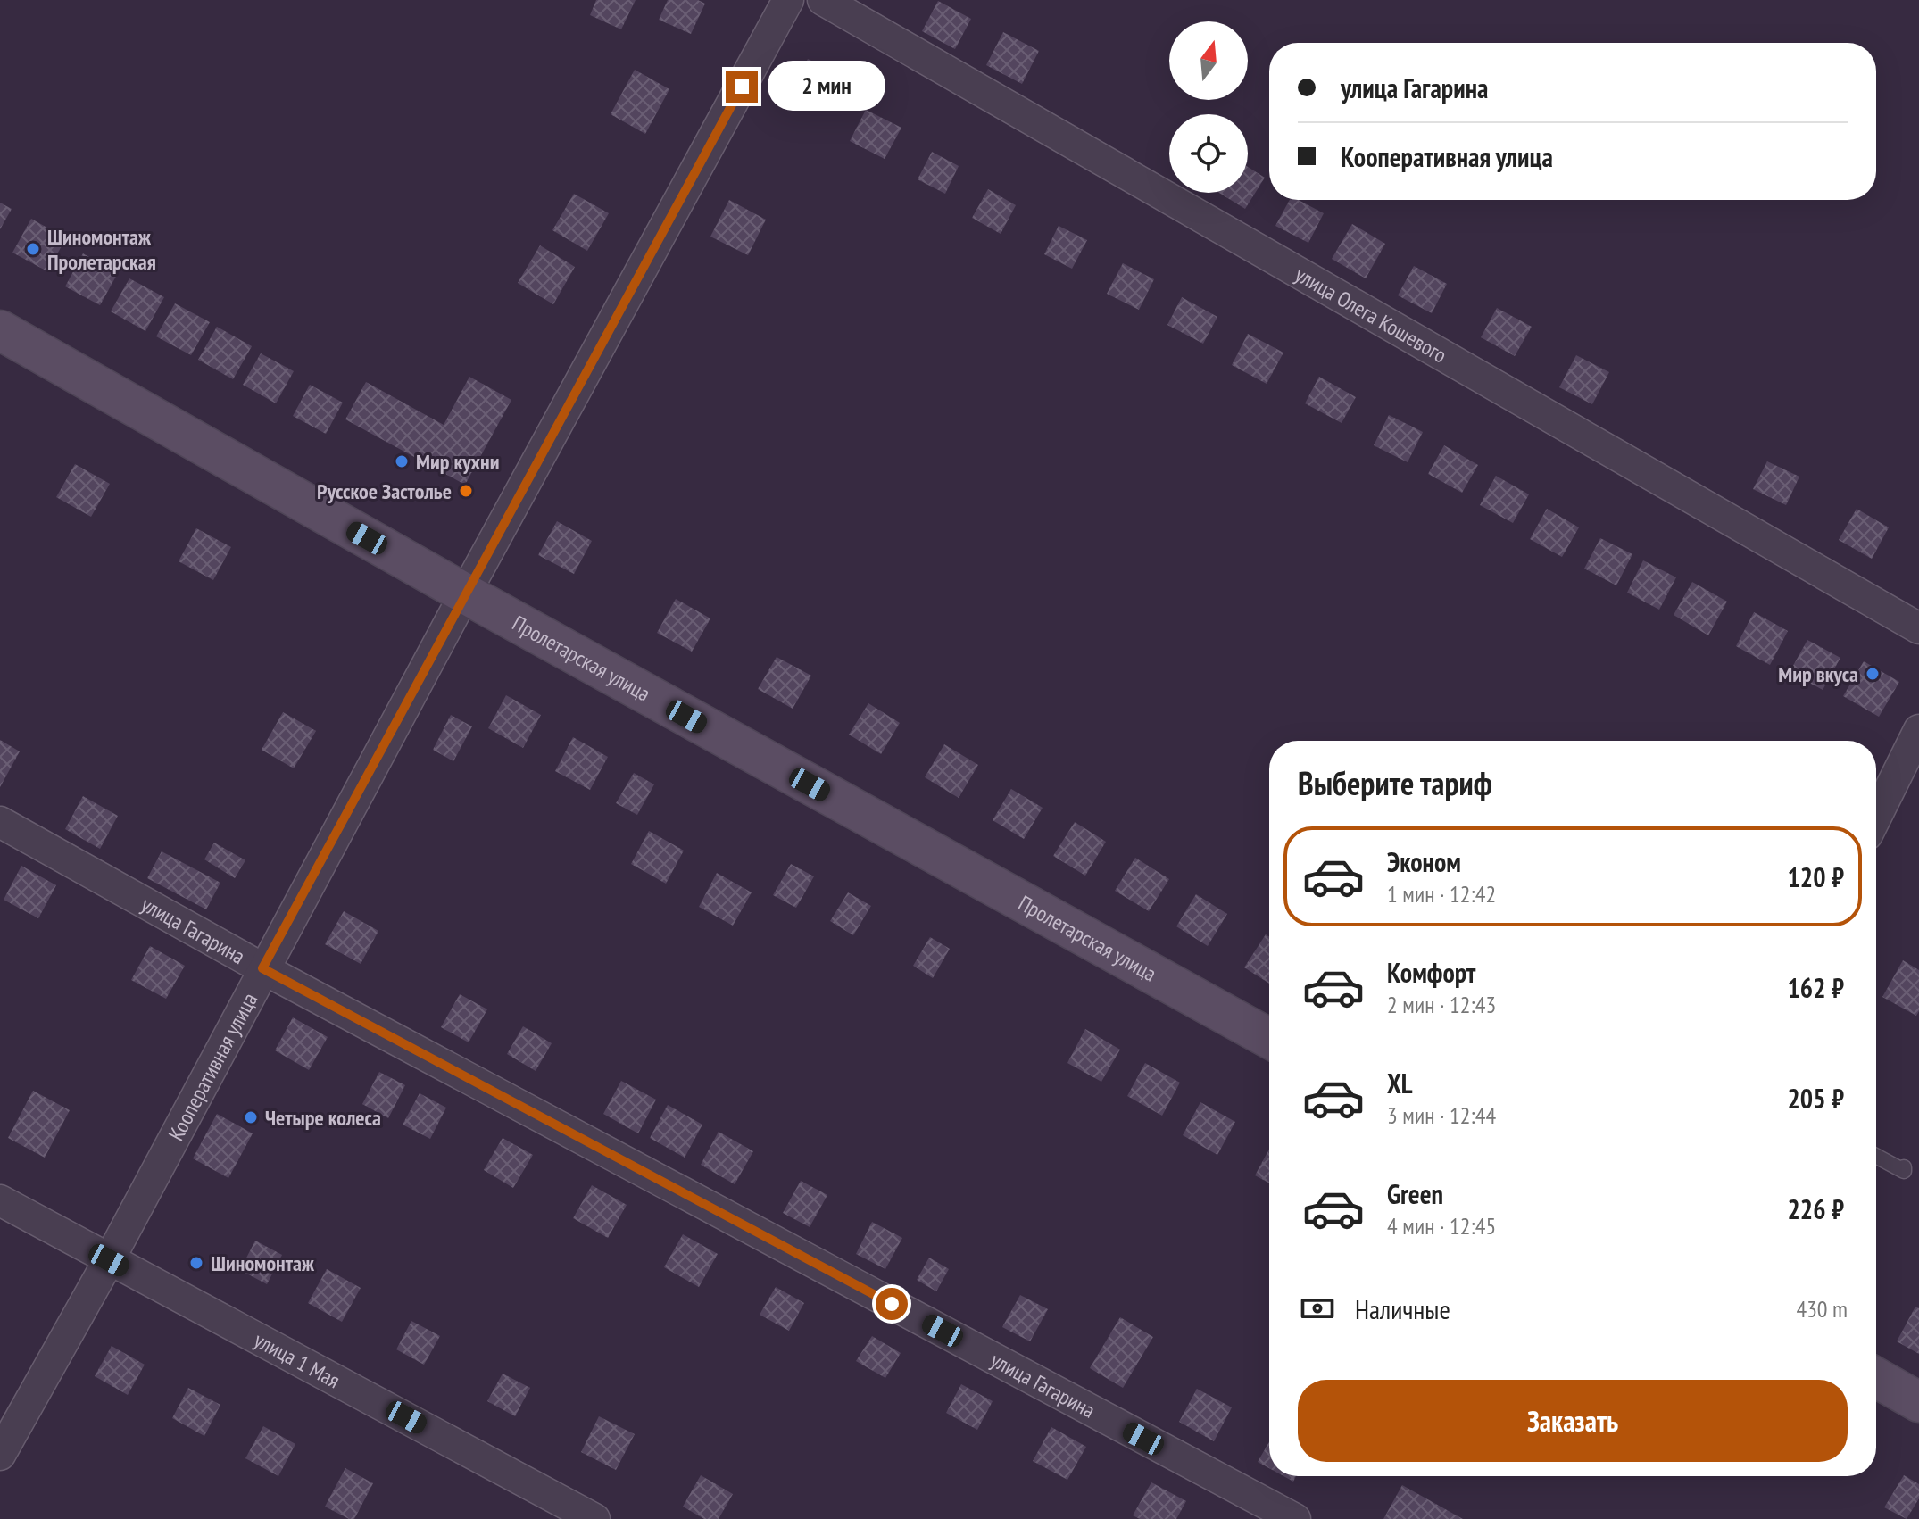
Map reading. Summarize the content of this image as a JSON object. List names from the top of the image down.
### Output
{
  "streets": {
    "main road": ["Пролетарская улица"],
    "street": [
      "улица Олега Кошевого",
      "улица Гагарина",
      "Кооперативная улица",
      "улица 1 Мая"
    ]
  },
  "crossings": [
    ["Пролетарская улица", "Кооперативная улица"],
    ["улица Гагарина", "Кооперативная улица"],
    ["Кооперативная улица", "улица 1 Мая"]
  ],
  "places": [
    "Шиномонтаж Пролетарская",
    "Мир кухни",
    "Русское Застолье",
    "Мир вкуса",
    "Четыре колеса",
    "Шиномонтаж"
  ],
  "north": "top",
  "page": {
    "banner": ["улица Гагарина", "Кооперативная улица"],
    "bubble": "2 мин",
    "heading": "Выберите тариф",
    "list": [
      {
        "name": "Эконом",
        "note": "1 мин · 12:42",
        "value": "120 ₽"
      },
      {
        "name": "Комфорт",
        "note": "2 мин · 12:43",
        "value": "162 ₽"
      },
      {
        "name": "XL",
        "note": "3 мин · 12:44",
        "value": "205 ₽"
      },
      {
        "name": "Green",
        "note": "4 мин · 12:45",
        "value": "226 ₽"
      }
    ],
    "pay": ["Наличные", "430 m"],
    "buttons": "Заказать"
  }
}
